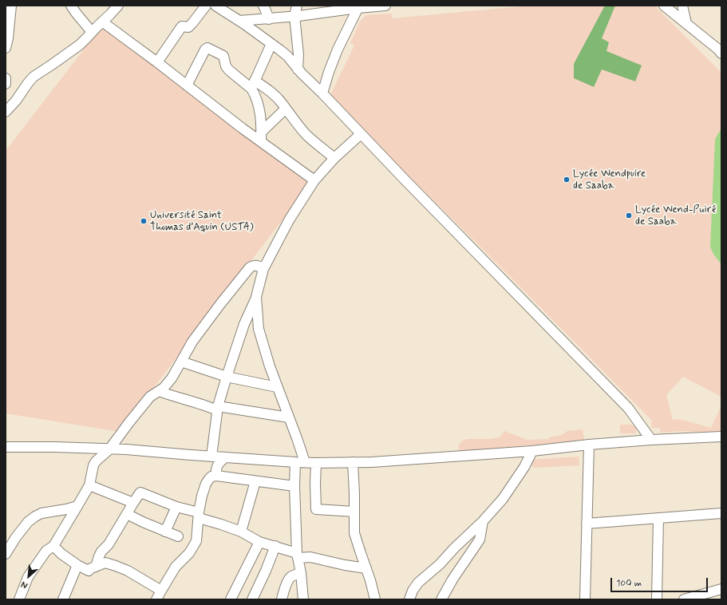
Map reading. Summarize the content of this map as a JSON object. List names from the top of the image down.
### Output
{
  "places": ["Lycée Wendpuire de Saaba", "Lycée Wend-Puiré de Saaba", "Université Saint Thomas d’Aquin (USTA)"],
  "scale_bar": "100 m",
  "north": "bottom left"
}
